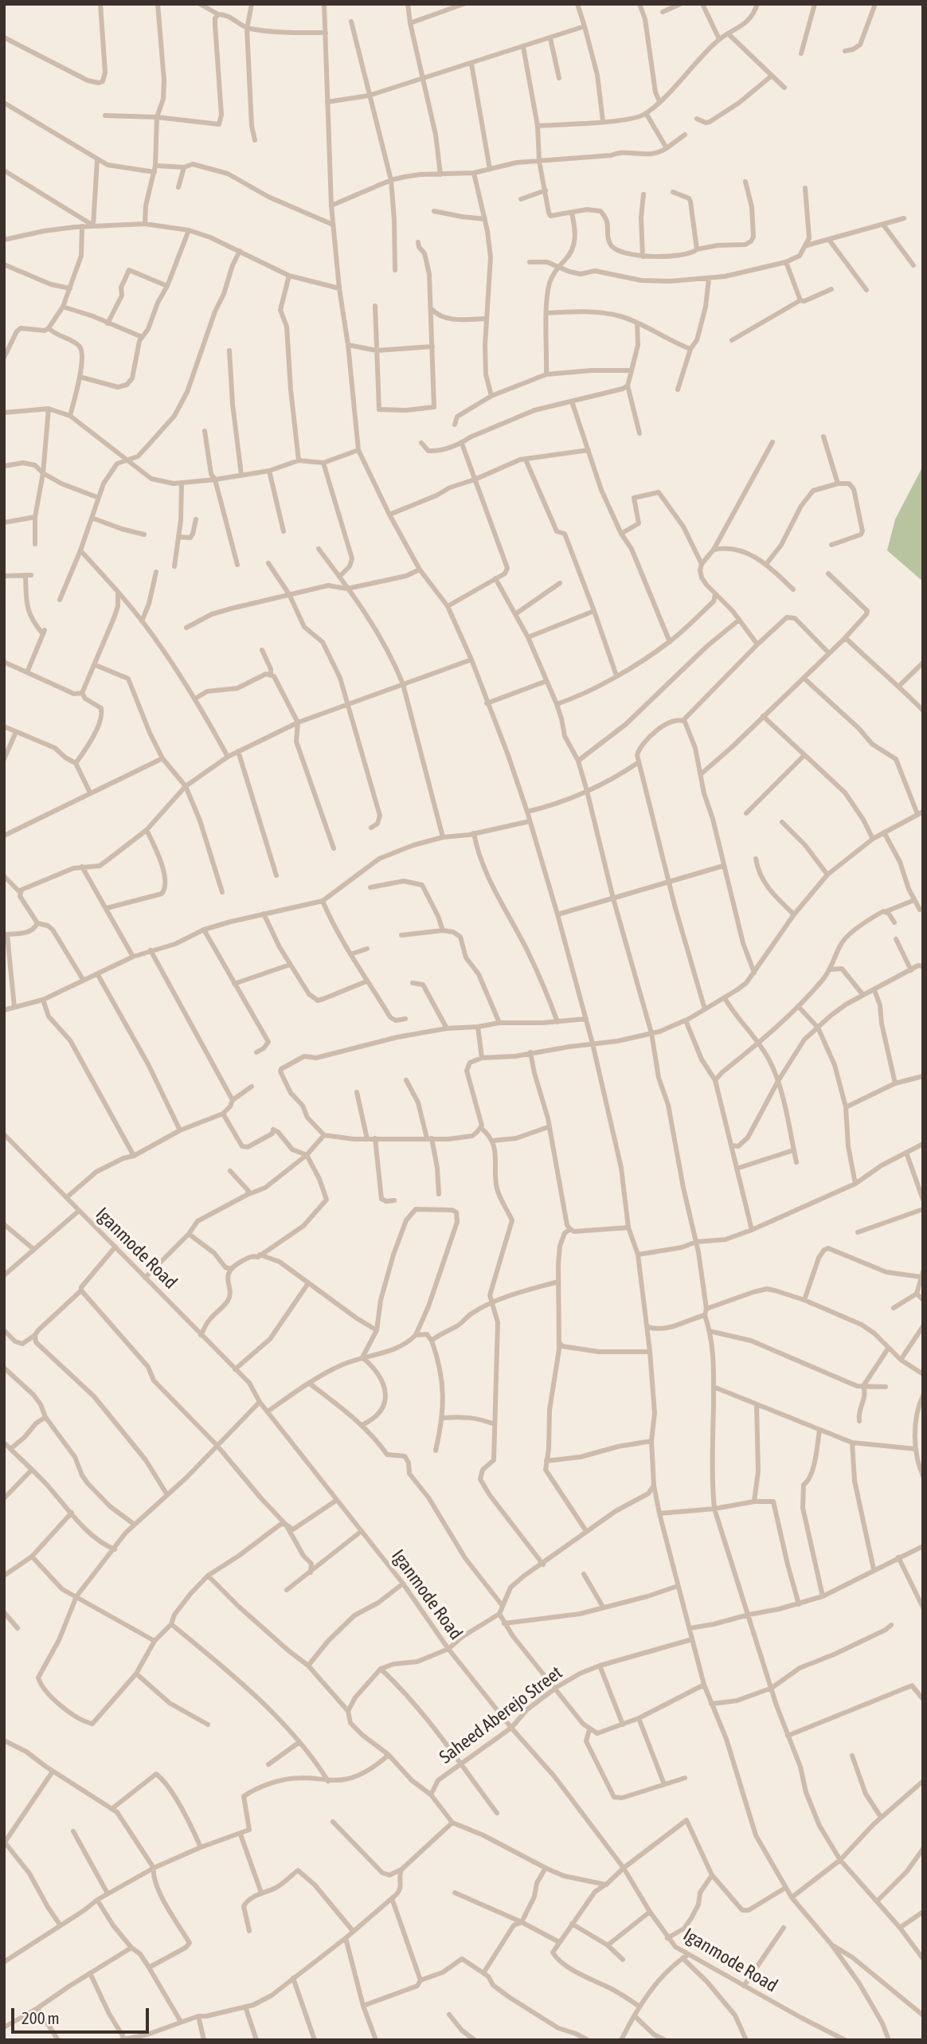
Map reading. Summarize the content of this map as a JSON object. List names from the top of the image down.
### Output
{
  "streets": {
    "street": ["Iganmode Road", "Saheed Aberejo Street"]
  },
  "crossings": [
    ["Iganmode Road", "Saheed Aberejo Street"]
  ],
  "scale_bar": "200 m"
}
